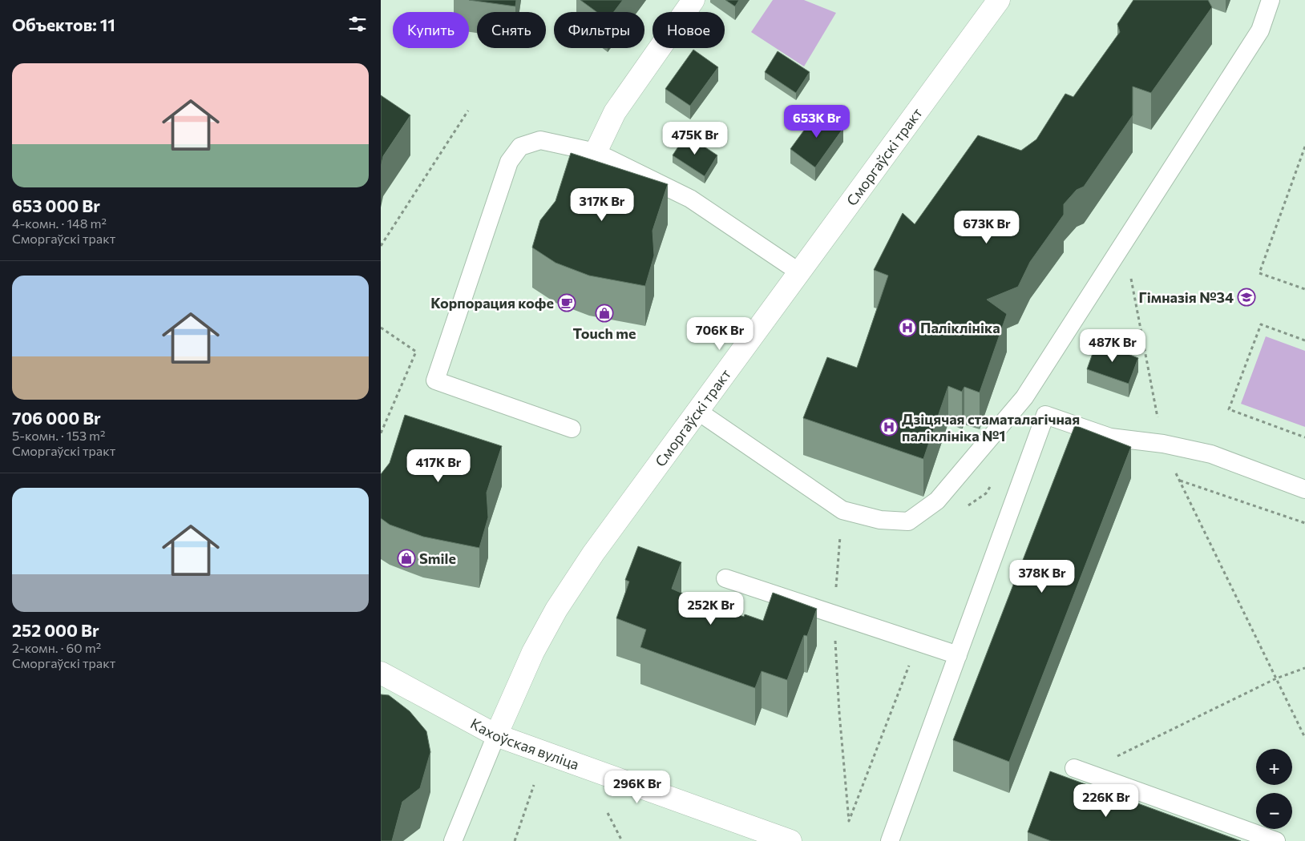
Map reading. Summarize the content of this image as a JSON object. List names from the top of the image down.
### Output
{
  "streets": {
    "street": ["Сморгаўскі тракт", "Кахоўская вуліца"]
  },
  "crossings": [
    ["Сморгаўскі тракт", "Кахоўская вуліца"]
  ],
  "places": {
    "school or university": ["Гімназія №34"],
    "cafe": ["Корпорация кофе"],
    "shop": ["Touch me", "Smile"],
    "hospital": ["Паліклініка", "Дзіцячая стаматалагічная паліклініка №1"]
  },
  "page": {
    "heading": "Объектов: 11",
    "chip": [
      "Купить",
      "Снять",
      "Фильтры",
      "Новое"
    ],
    "list": [
      {
        "name": "653 000 Br",
        "note": "4-комн. · 148 m² · Сморгаўскі тракт"
      },
      {
        "name": "706 000 Br",
        "note": "5-комн. · 153 m² · Сморгаўскі тракт"
      },
      {
        "name": "252 000 Br",
        "note": "2-комн. · 60 m² · Сморгаўскі тракт"
      }
    ],
    "price": [
      "653K Br",
      "475K Br",
      "317K Br",
      "673K Br",
      "706K Br",
      "487K Br",
      "417K Br",
      "378K Br",
      "252K Br",
      "296K Br",
      "226K Br"
    ],
    "map_buttons": ["+", "−"]
  }
}
